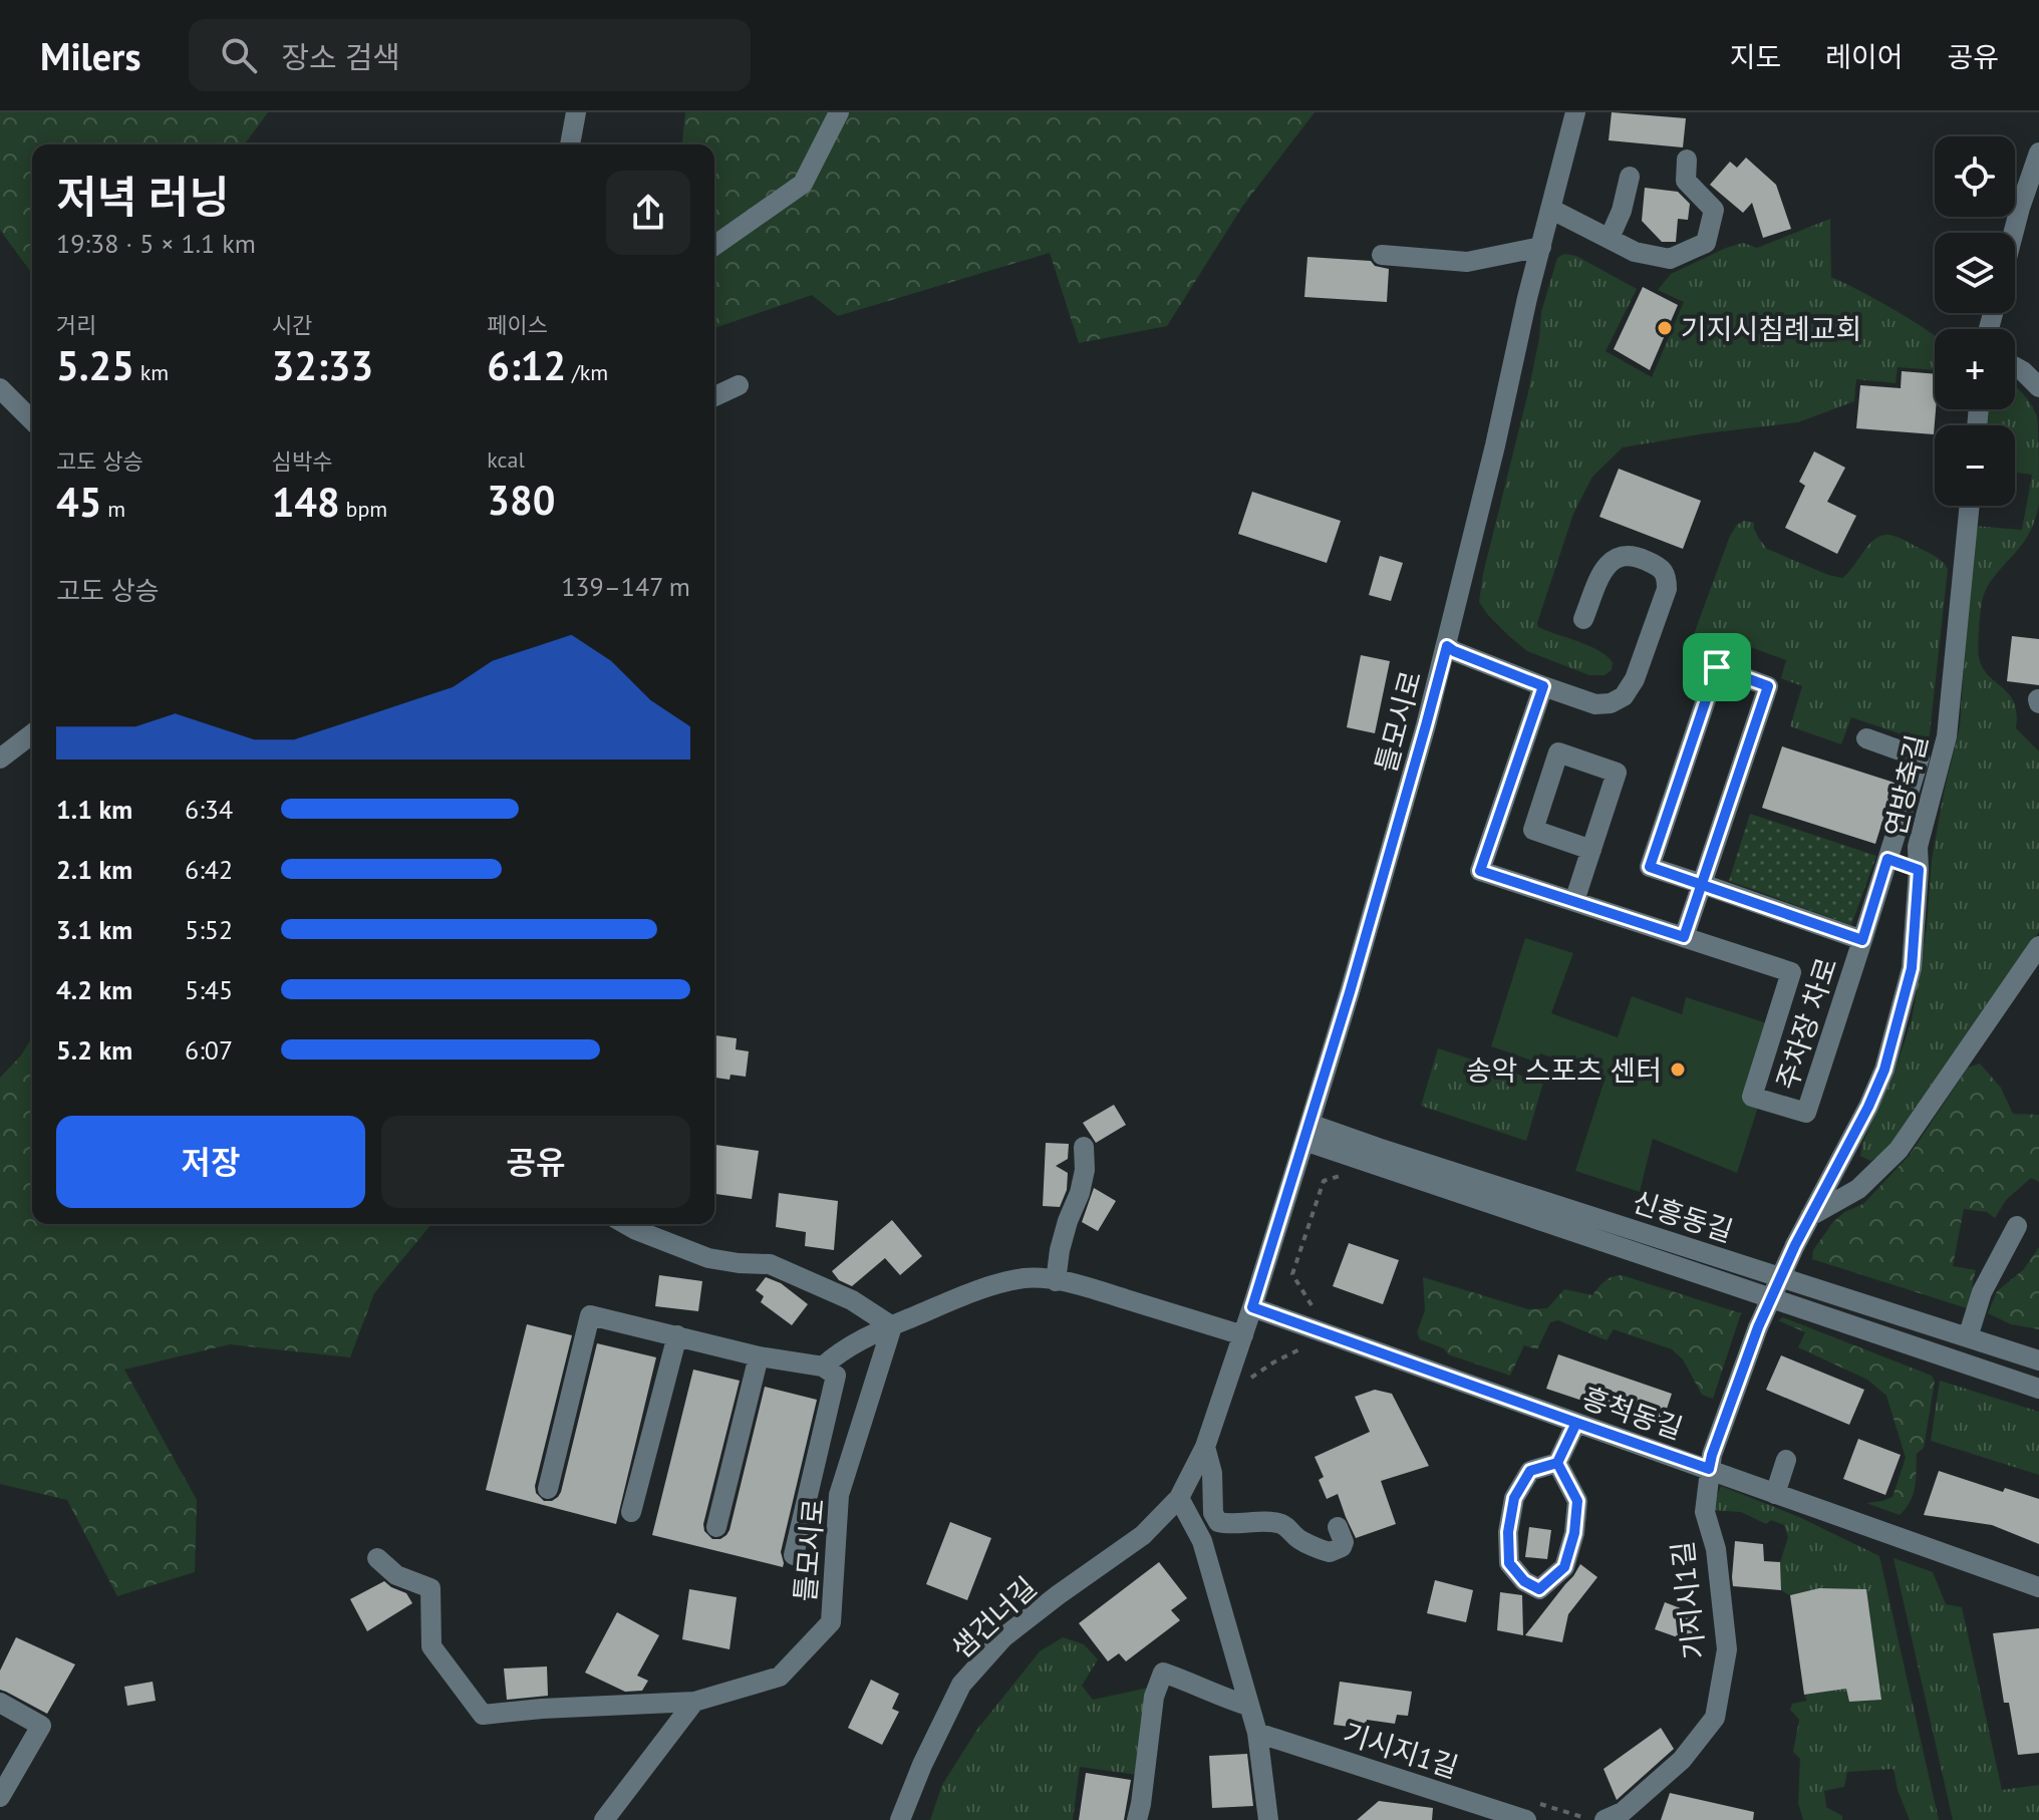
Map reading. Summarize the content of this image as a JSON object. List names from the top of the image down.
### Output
{
  "streets": {
    "street": [
      "틀모시로",
      "연방축길",
      "주차장 차로",
      "신흥동길",
      "흥척동길",
      "기지시1길",
      "샘건너길",
      "기시지1길"
    ]
  },
  "crossings": [
    ["틀모시로", "신흥동길"],
    ["틀모시로", "흥척동길"],
    ["틀모시로", "샘건너길"],
    ["연방축길", "흥척동길"],
    ["연방축길", "기지시1길"],
    ["흥척동길", "기지시1길"]
  ],
  "places": ["기지시침례교회", "송악 스포츠 센터"],
  "page": {
    "header": "Milers",
    "search": "장소 검색",
    "nav": ["지도", "레이어", "공유"],
    "map_buttons": ["+", "−"],
    "heading": ["저녁 러닝", "19:38 · 5 × 1.1 km"],
    "stats": [
      ["거리", "5.25 km"],
      ["시간", "32:33"],
      ["페이스", "6:12 /km"],
      ["고도 상승", "45 m"],
      ["심박수", "148 bpm"],
      ["kcal", "380"]
    ],
    "chart": ["고도 상승", "139–147 m"],
    "list": [
      {
        "name": "1.1 km",
        "note": "6:34"
      },
      {
        "name": "2.1 km",
        "note": "6:42"
      },
      {
        "name": "3.1 km",
        "note": "5:52"
      },
      {
        "name": "4.2 km",
        "note": "5:45"
      },
      {
        "name": "5.2 km",
        "note": "6:07"
      }
    ],
    "buttons": ["저장", "공유"]
  }
}
